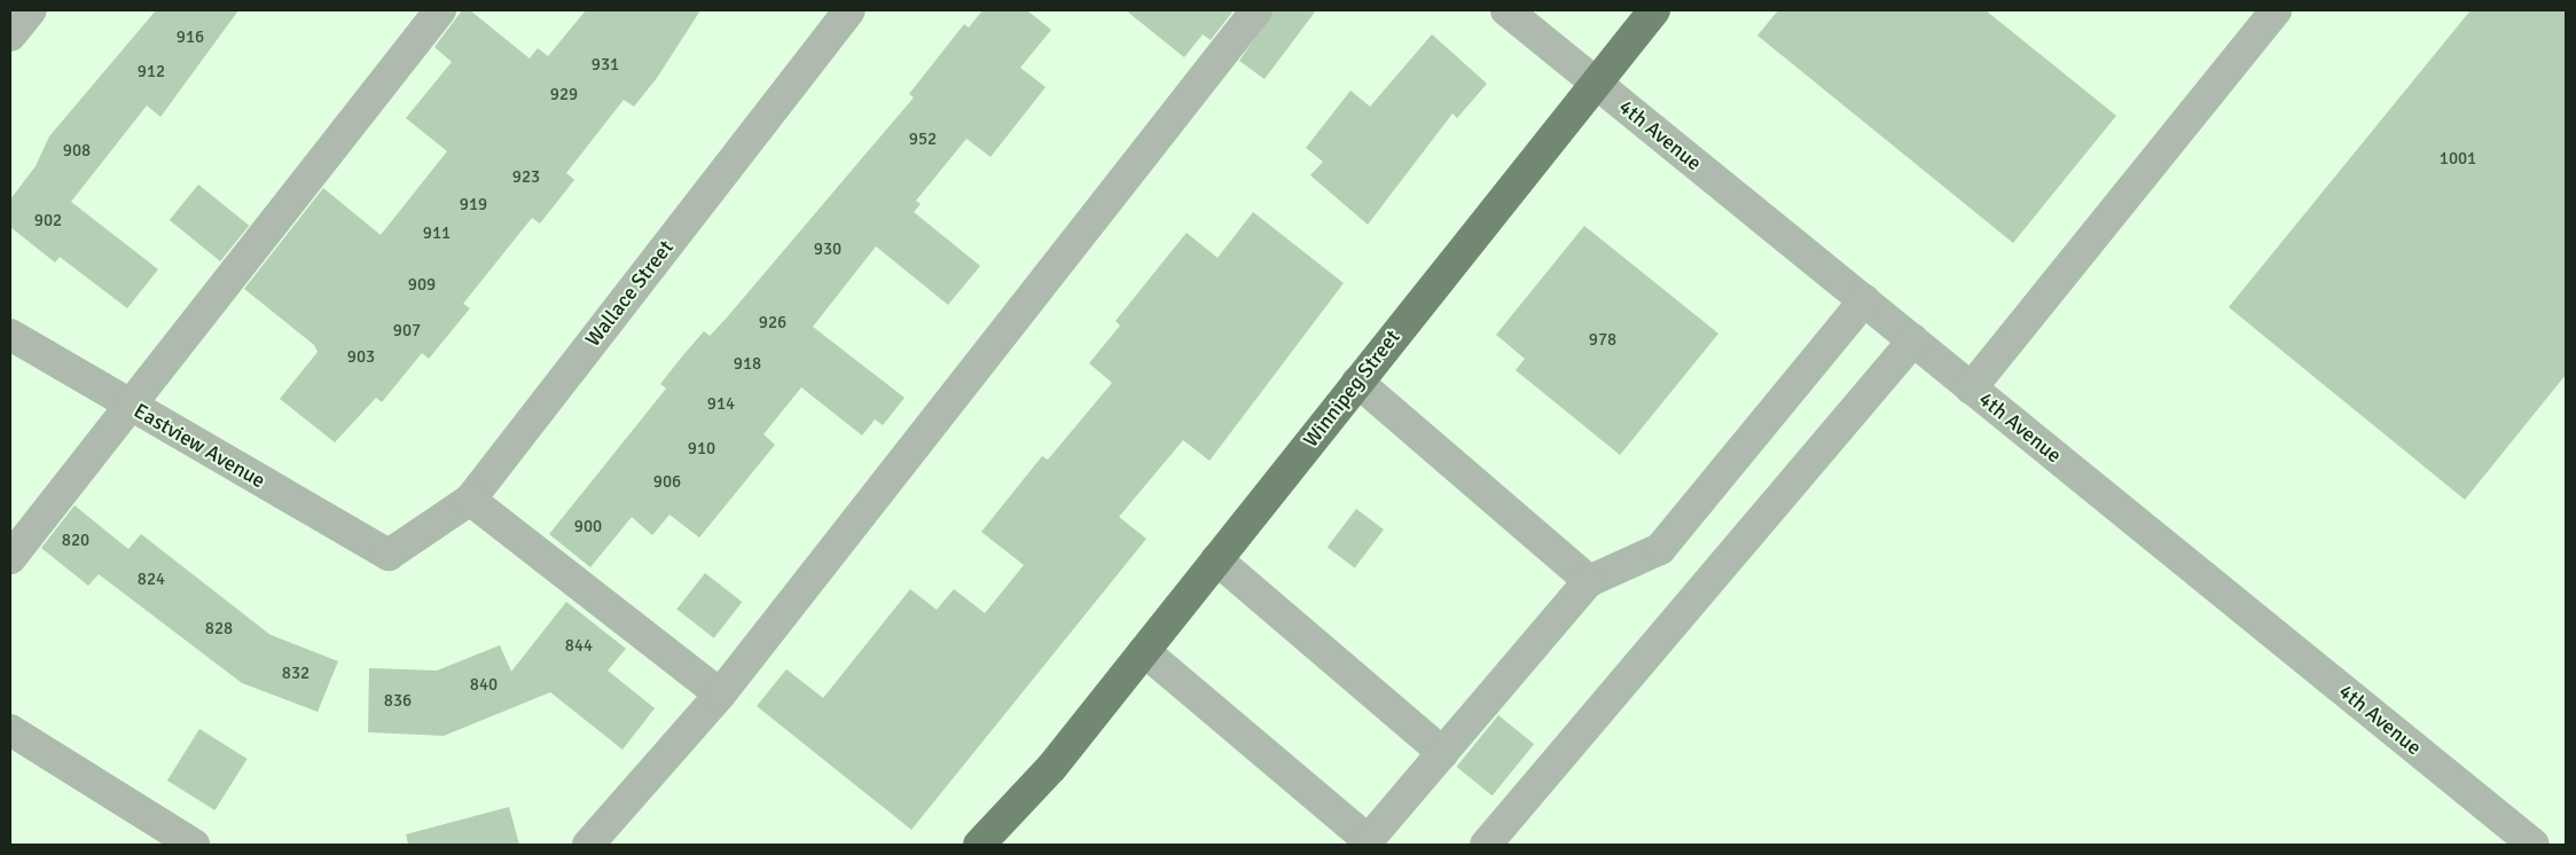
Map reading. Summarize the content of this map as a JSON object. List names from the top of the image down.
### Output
{
  "streets": {
    "main road": ["Winnipeg Street"],
    "street": ["4th Avenue", "Wallace Street", "Eastview Avenue"]
  },
  "crossings": [
    ["4th Avenue", "Winnipeg Street"],
    ["Wallace Street", "Eastview Avenue"]
  ],
  "house_numbers": [
    "916",
    "931",
    "912",
    "929",
    "952",
    "908",
    "1001",
    "923",
    "919",
    "902",
    "911",
    "930",
    "909",
    "926",
    "907",
    "978",
    "903",
    "918",
    "914",
    "910",
    "906",
    "900",
    "820",
    "824",
    "828",
    "844",
    "832",
    "840",
    "836"
  ]
}
